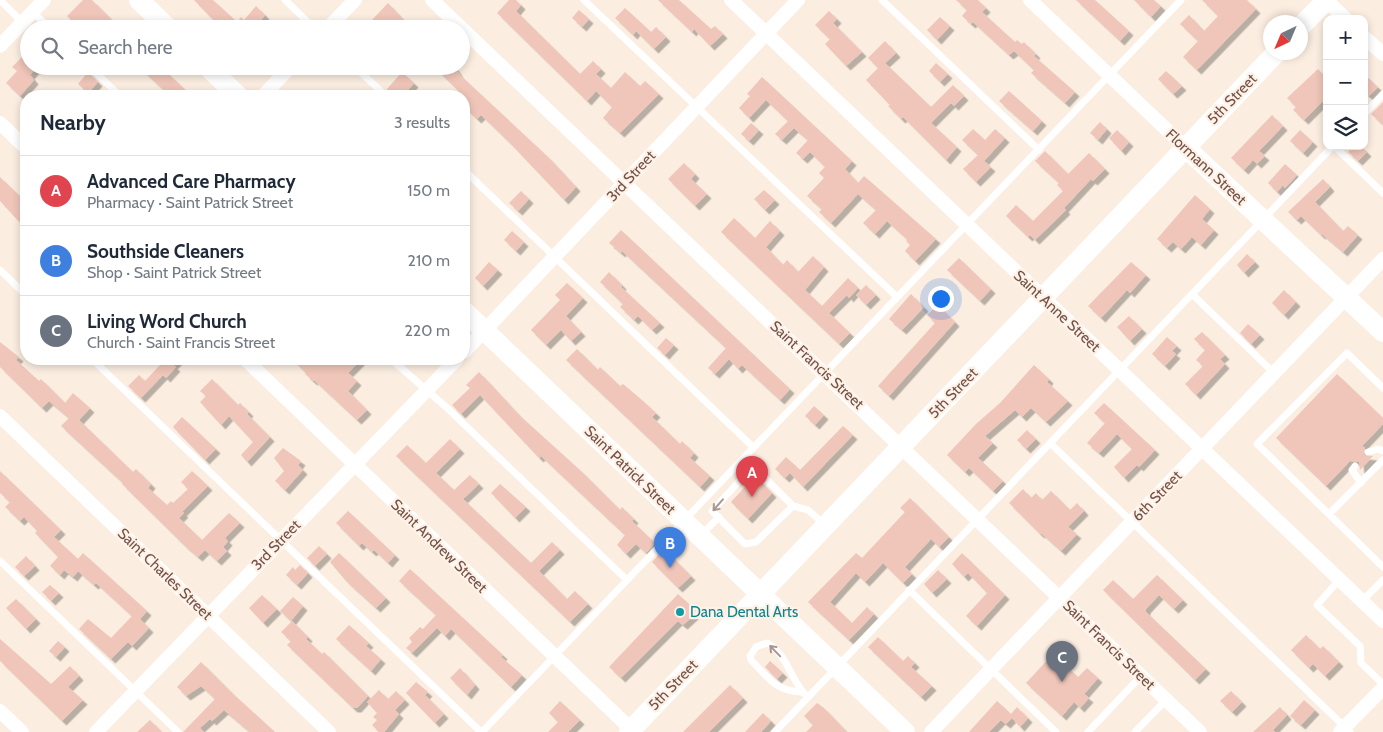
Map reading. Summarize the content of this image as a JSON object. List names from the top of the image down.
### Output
{
  "streets": {
    "main road": ["5th Street", "Flormann Street", "Saint Patrick Street"],
    "street": [
      "3rd Street",
      "Saint Anne Street",
      "Saint Francis Street",
      "6th Street",
      "Saint Andrew Street",
      "Saint Charles Street"
    ]
  },
  "crossings": [
    ["5th Street", "Flormann Street"],
    ["5th Street", "Saint Anne Street"],
    ["5th Street", "Saint Francis Street"],
    ["5th Street", "Saint Patrick Street"],
    ["5th Street", "Saint Andrew Street"],
    ["Flormann Street", "6th Street"],
    ["3rd Street", "Saint Anne Street"],
    ["3rd Street", "Saint Francis Street"],
    ["3rd Street", "Saint Patrick Street"],
    ["3rd Street", "Saint Andrew Street"],
    ["3rd Street", "Saint Charles Street"],
    ["Saint Anne Street", "6th Street"],
    ["Saint Francis Street", "6th Street"]
  ],
  "places": ["Dana Dental Arts"],
  "north": "bottom left",
  "page": {
    "map_buttons": ["+", "−"],
    "search": "Search here",
    "heading": ["Nearby", "3 results"],
    "list": [
      {
        "mark": "A",
        "name": "Advanced Care Pharmacy",
        "note": "Pharmacy · Saint Patrick Street",
        "value": "150 m"
      },
      {
        "mark": "B",
        "name": "Southside Cleaners",
        "note": "Shop · Saint Patrick Street",
        "value": "210 m"
      },
      {
        "mark": "C",
        "name": "Living Word Church",
        "note": "Church · Saint Francis Street",
        "value": "220 m"
      }
    ],
    "pins": ["A", "B", "C"]
  }
}
